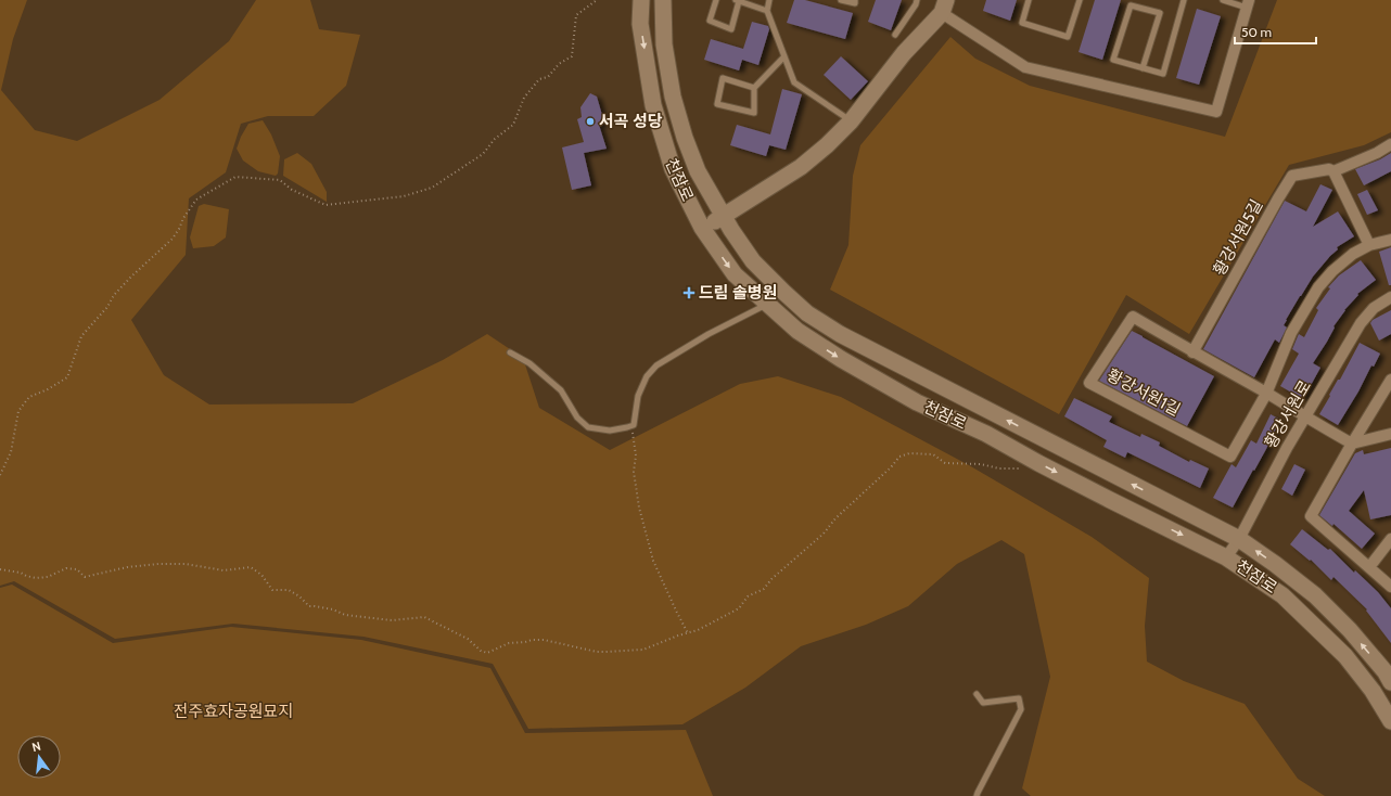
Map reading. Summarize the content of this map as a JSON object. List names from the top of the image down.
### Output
{
  "streets": {
    "street": [
      "천잠로",
      "황강서원5길",
      "황강서원1길",
      "황강서원로"
    ]
  },
  "crossings": [
    ["천잠로", "황강서원로"],
    ["황강서원5길", "황강서원1길"],
    ["황강서원1길", "황강서원로"]
  ],
  "parks": ["전주효자공원묘지"],
  "places": {
    "other": ["서곡 성당"],
    "health": ["드림 솔병원"]
  },
  "scale_bar": "50 m",
  "north": "top"
}
